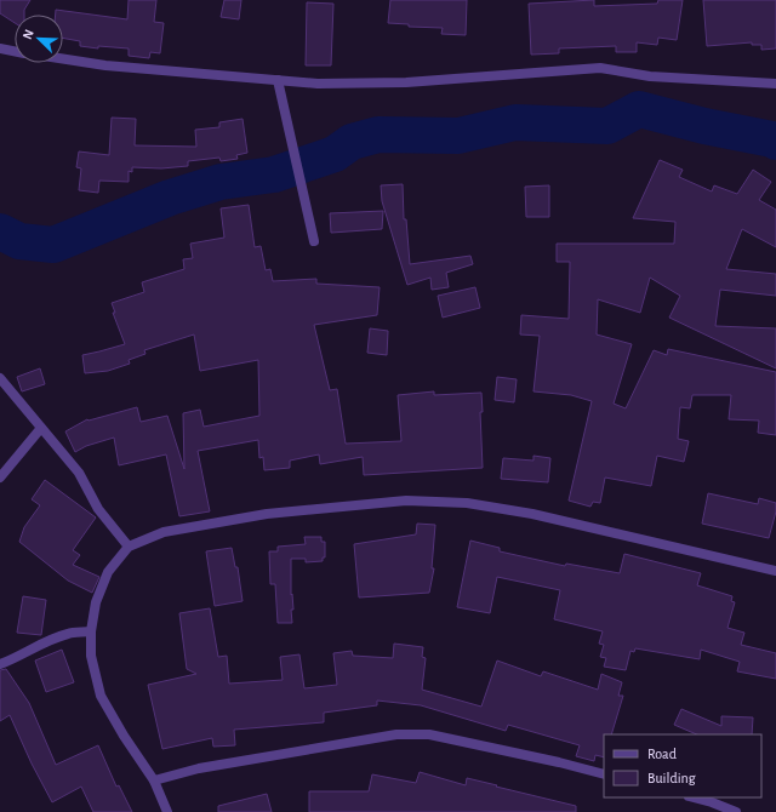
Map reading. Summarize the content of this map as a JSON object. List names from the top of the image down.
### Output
{
  "legend": ["Road", "Building"],
  "north": "top left"
}
